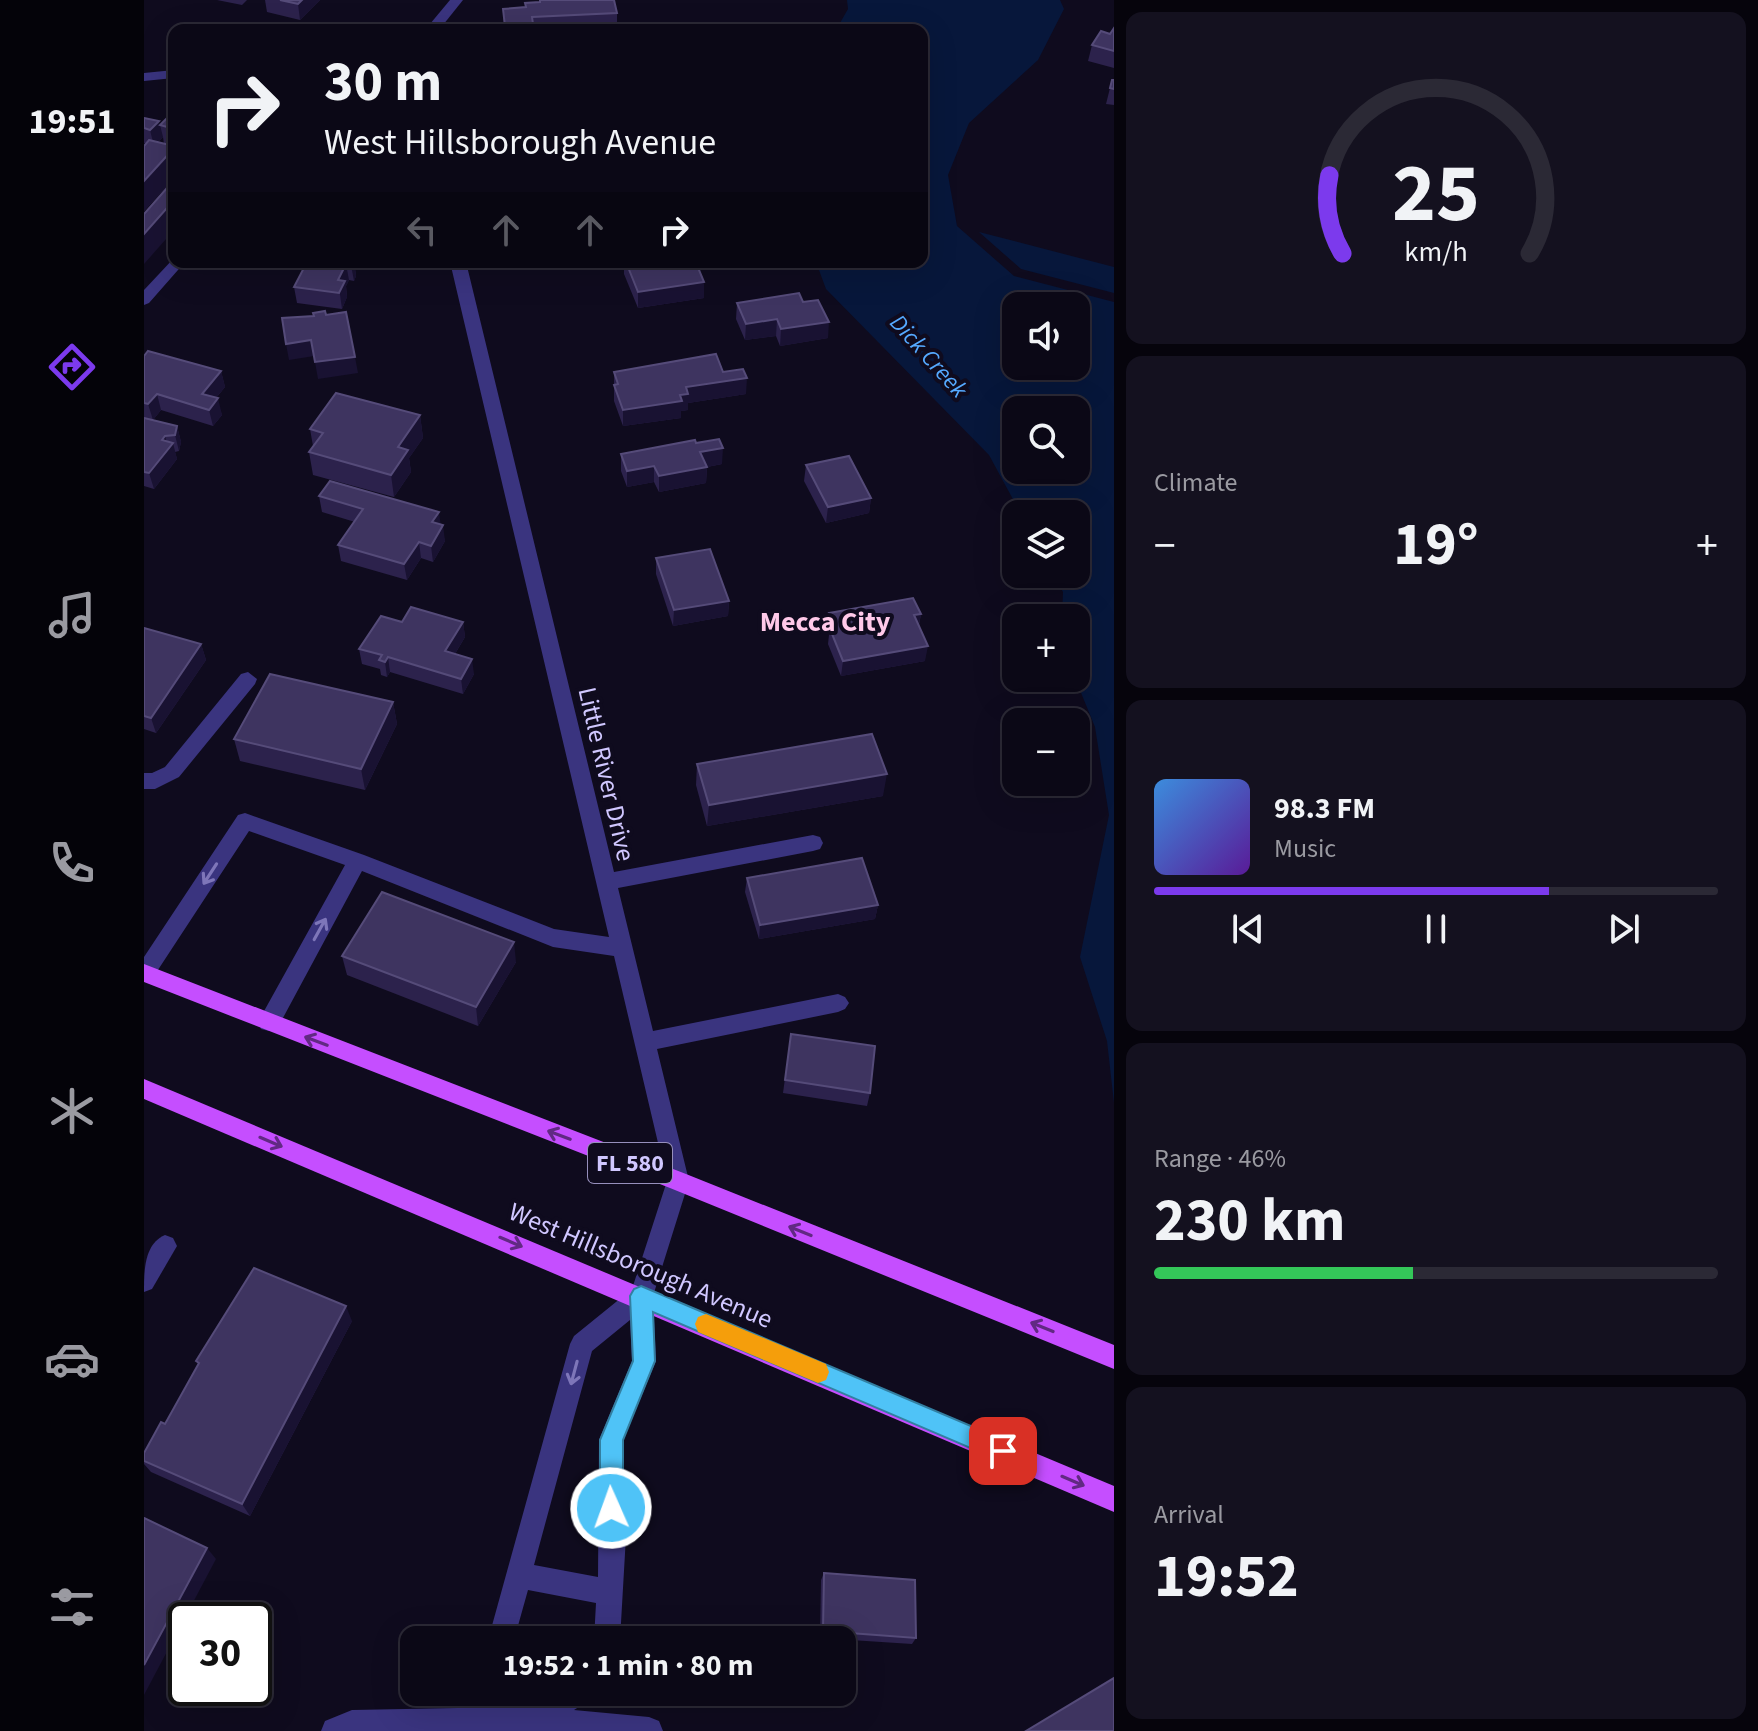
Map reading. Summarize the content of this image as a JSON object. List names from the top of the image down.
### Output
{
  "streets": {
    "main road": ["FL 580", "West Hillsborough Avenue"],
    "street": ["Little River Drive"]
  },
  "crossings": [
    ["Little River Drive", "FL 580"]
  ],
  "districts": ["Mecca City"],
  "water": ["Dick Creek"],
  "page": {
    "tabs": "19:51",
    "turn": ["30 m", "West Hillsborough Avenue"],
    "map_buttons": ["+", "−"],
    "tile": [
      "Climate",
      ["Range · 46%", "230 km"],
      ["Arrival", "19:52"]
    ],
    "heat": ["−", "19°", "+"],
    "song": ["98.3 FM", "Music"],
    "limit": "30",
    "trip": "19:52 · 1 min · 80 m",
    "gauge": ["25", "km/h"]
  }
}
